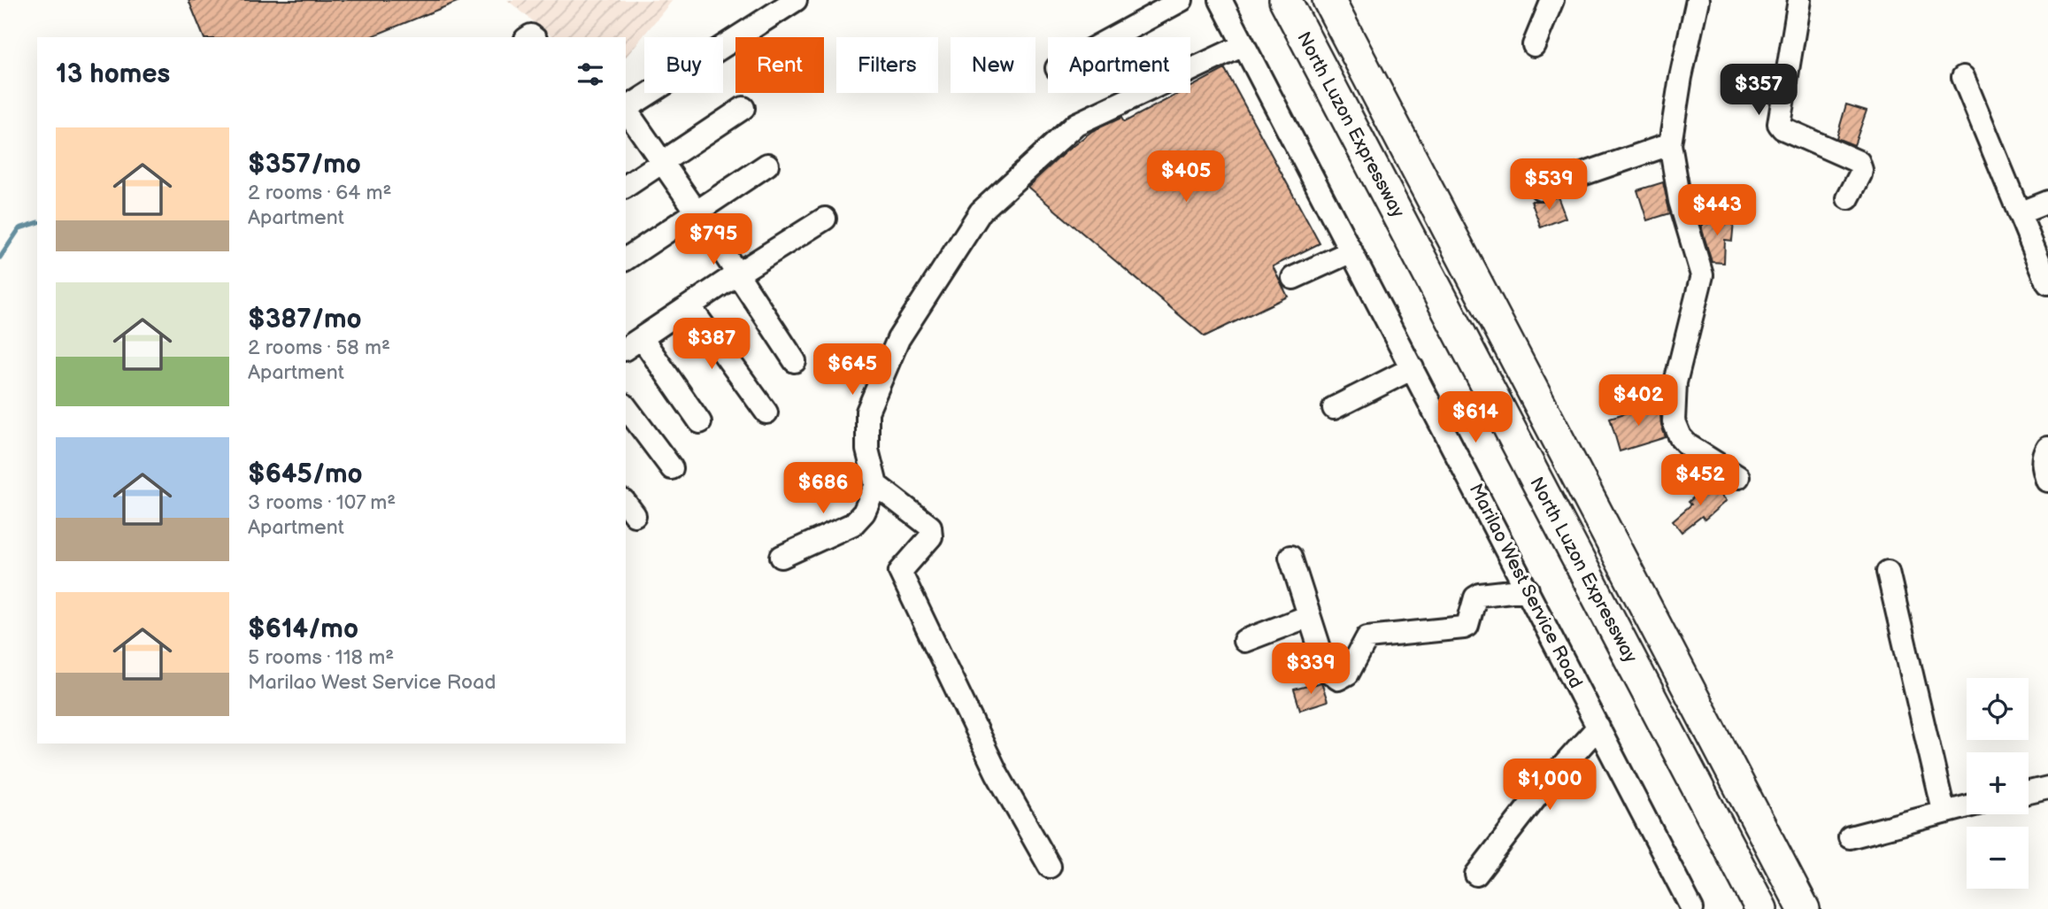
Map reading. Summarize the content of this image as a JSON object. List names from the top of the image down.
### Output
{
  "streets": {
    "highway": ["North Luzon Expressway"],
    "street": ["Marilao West Service Road"]
  },
  "page": {
    "chip": [
      "Buy",
      "Rent",
      "Filters",
      "New",
      "Apartment"
    ],
    "heading": "13 homes",
    "price": [
      "$357",
      "$405",
      "$539",
      "$443",
      "$795",
      "$387",
      "$645",
      "$402",
      "$614",
      "$452",
      "$686",
      "$339",
      "$1,000"
    ],
    "list": [
      {
        "name": "$357/mo",
        "note": "2 rooms · 64 m² · Apartment"
      },
      {
        "name": "$387/mo",
        "note": "2 rooms · 58 m² · Apartment"
      },
      {
        "name": "$645/mo",
        "note": "3 rooms · 107 m² · Apartment"
      },
      {
        "name": "$614/mo",
        "note": "5 rooms · 118 m² · Marilao West Service Road"
      }
    ],
    "map_buttons": ["+", "−"]
  }
}
